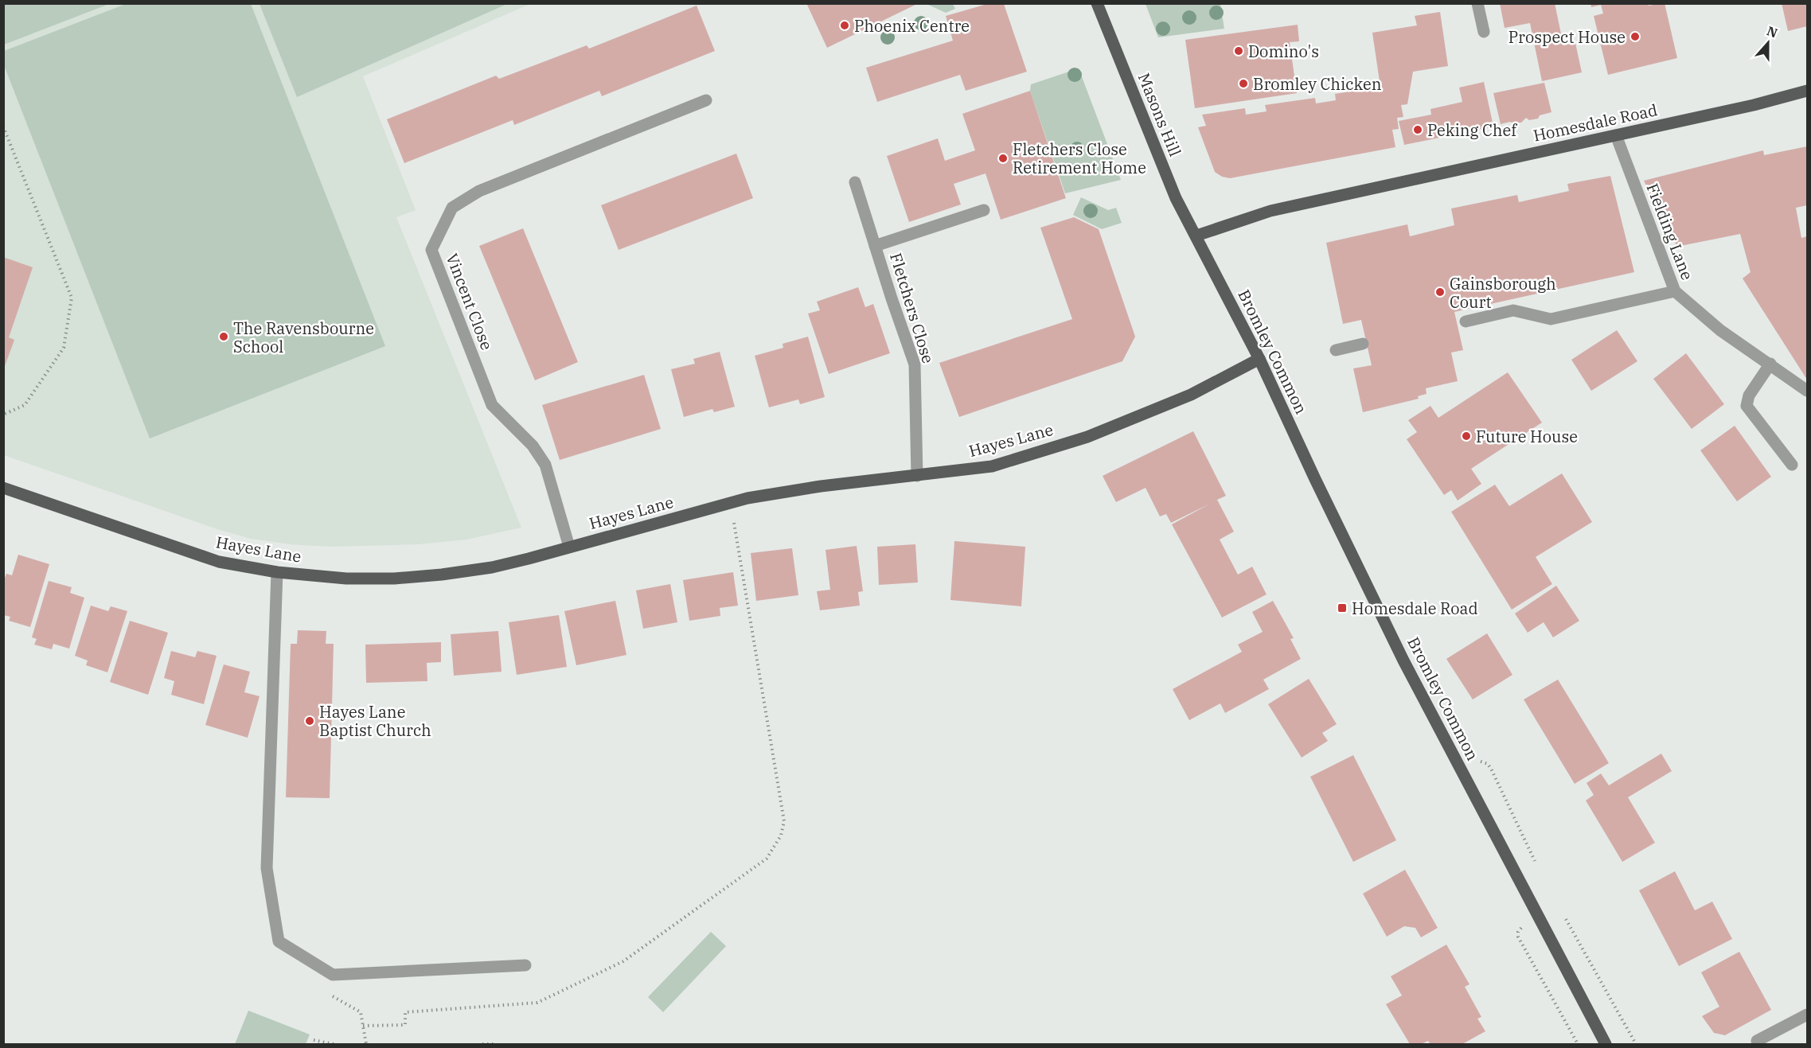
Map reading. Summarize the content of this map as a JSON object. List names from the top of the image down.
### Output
{
  "streets": {
    "main road": [
      "Masons Hill",
      "Homesdale Road",
      "Bromley Common",
      "Hayes Lane"
    ],
    "street": ["Fielding Lane", "Vincent Close", "Fletchers Close"]
  },
  "crossings": [
    ["Masons Hill", "Homesdale Road"],
    ["Masons Hill", "Bromley Common"],
    ["Homesdale Road", "Fielding Lane"],
    ["Homesdale Road", "Bromley Common"],
    ["Vincent Close", "Hayes Lane"],
    ["Fletchers Close", "Hayes Lane"],
    ["Bromley Common", "Hayes Lane"]
  ],
  "places": {
    "other": [
      "Phoenix Centre",
      "Prospect House",
      "Domino's",
      "Bromley Chicken",
      "Peking Chef",
      "Fletchers Close Retirement Home",
      "Gainsborough Court",
      "The Ravensbourne School",
      "Future House",
      "Hayes Lane Baptist Church"
    ],
    "transit": ["Homesdale Road"]
  },
  "north": "top"
}
